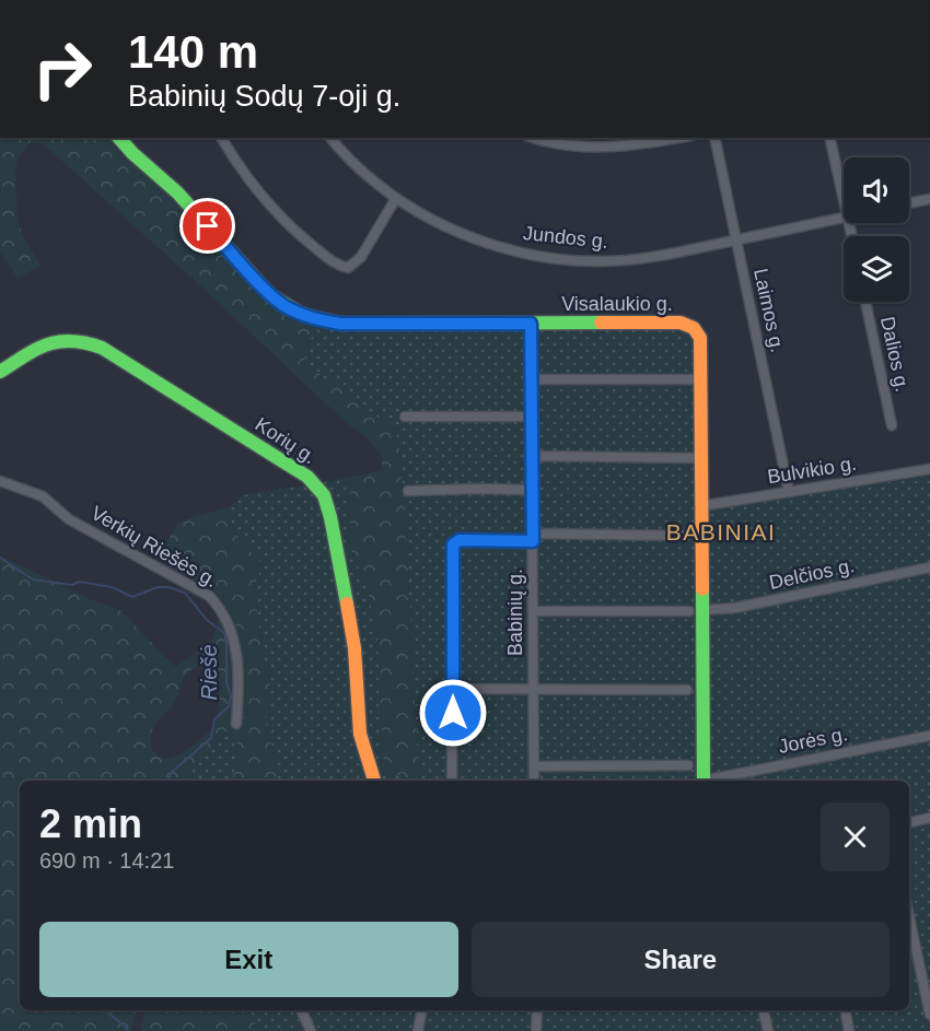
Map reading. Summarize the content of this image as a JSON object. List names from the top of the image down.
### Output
{
  "streets": {
    "street": [
      "Jundos g.",
      "Visalaukio g.",
      "Laimos g.",
      "Dalios g.",
      "Korių g.",
      "Bulvikio g.",
      "Verkių Riešės g.",
      "Delčios g.",
      "Babinių g.",
      "Jorės g."
    ]
  },
  "crossings": [
    ["Jundos g.", "Laimos g."],
    ["Visalaukio g.", "Bulvikio g."],
    ["Visalaukio g.", "Delčios g."],
    ["Visalaukio g.", "Babinių g."],
    ["Laimos g.", "Bulvikio g."],
    ["Delčios g.", "Babinių g."]
  ],
  "districts": ["BABINIAI"],
  "water": ["Riešė"],
  "page": {
    "turn": ["140 m", "Babinių Sodų 7-oji g."],
    "heading": ["2 min", "690 m · 14:21"],
    "buttons": ["Exit", "Share"]
  }
}
